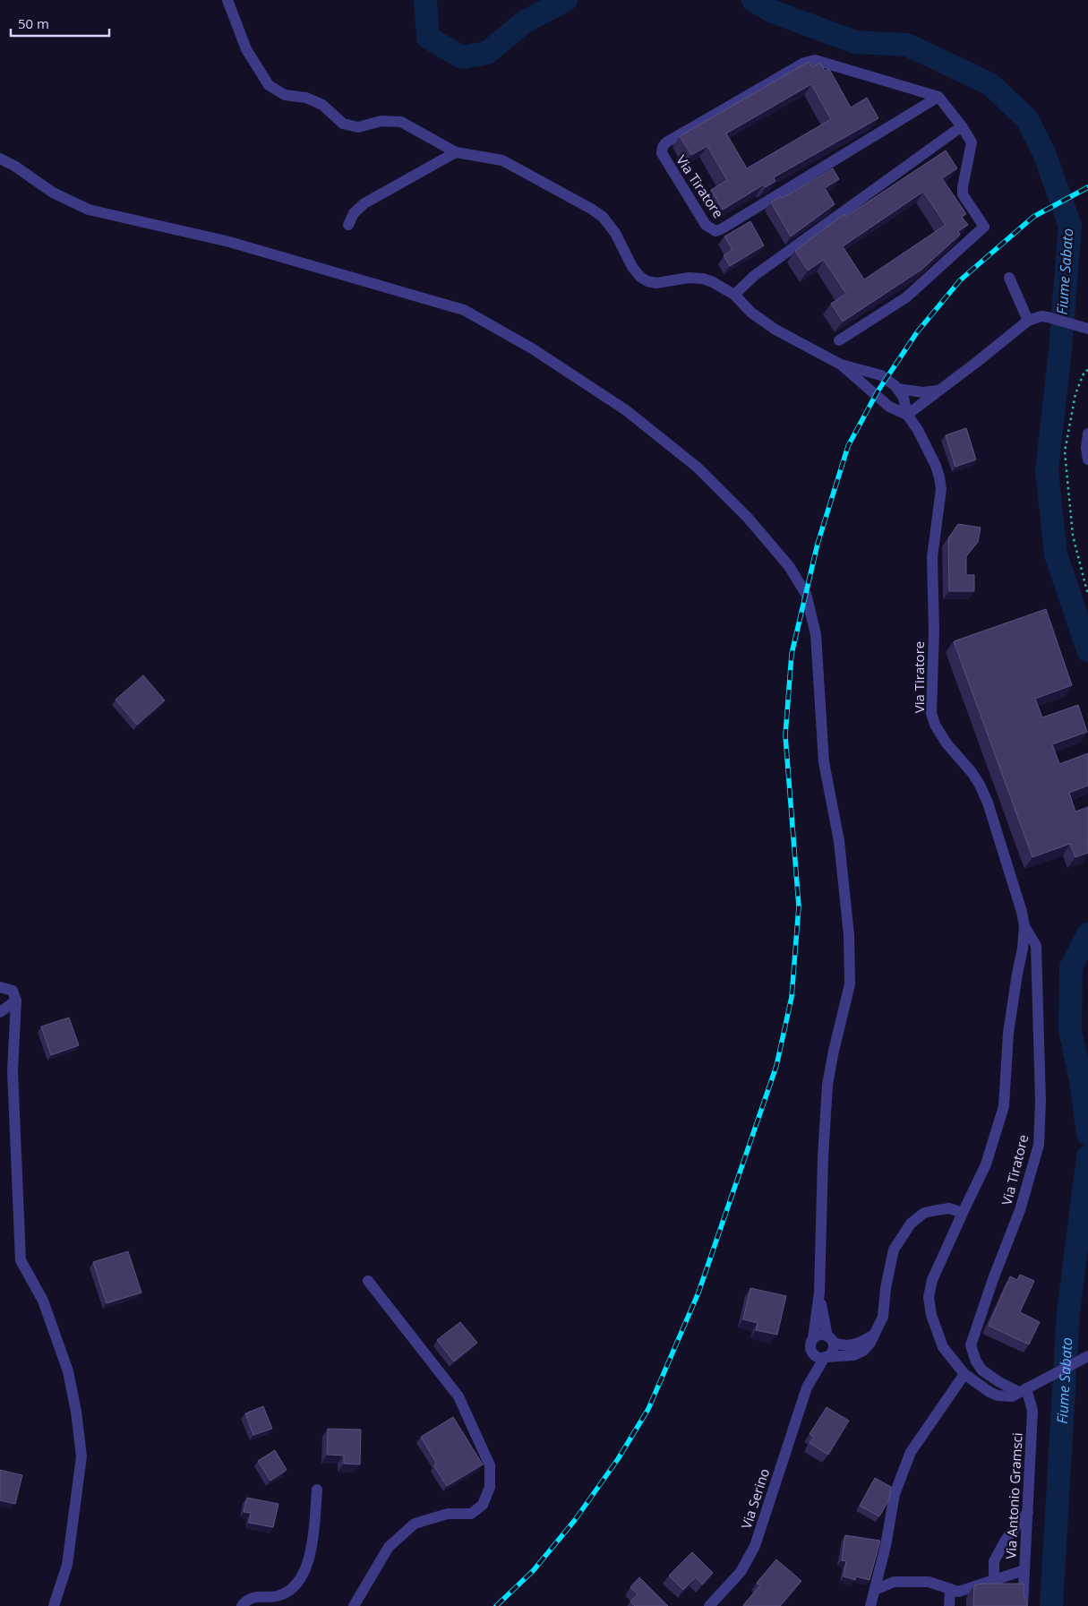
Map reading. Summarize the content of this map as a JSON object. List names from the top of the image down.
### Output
{
  "streets": {
    "street": ["Via Tiratore", "Via Antonio Gramsci", "Via Serino"]
  },
  "crossings": [
    ["Via Tiratore", "Via Antonio Gramsci"]
  ],
  "water": ["Fiume Sabato"],
  "scale_bar": "50 m"
}
